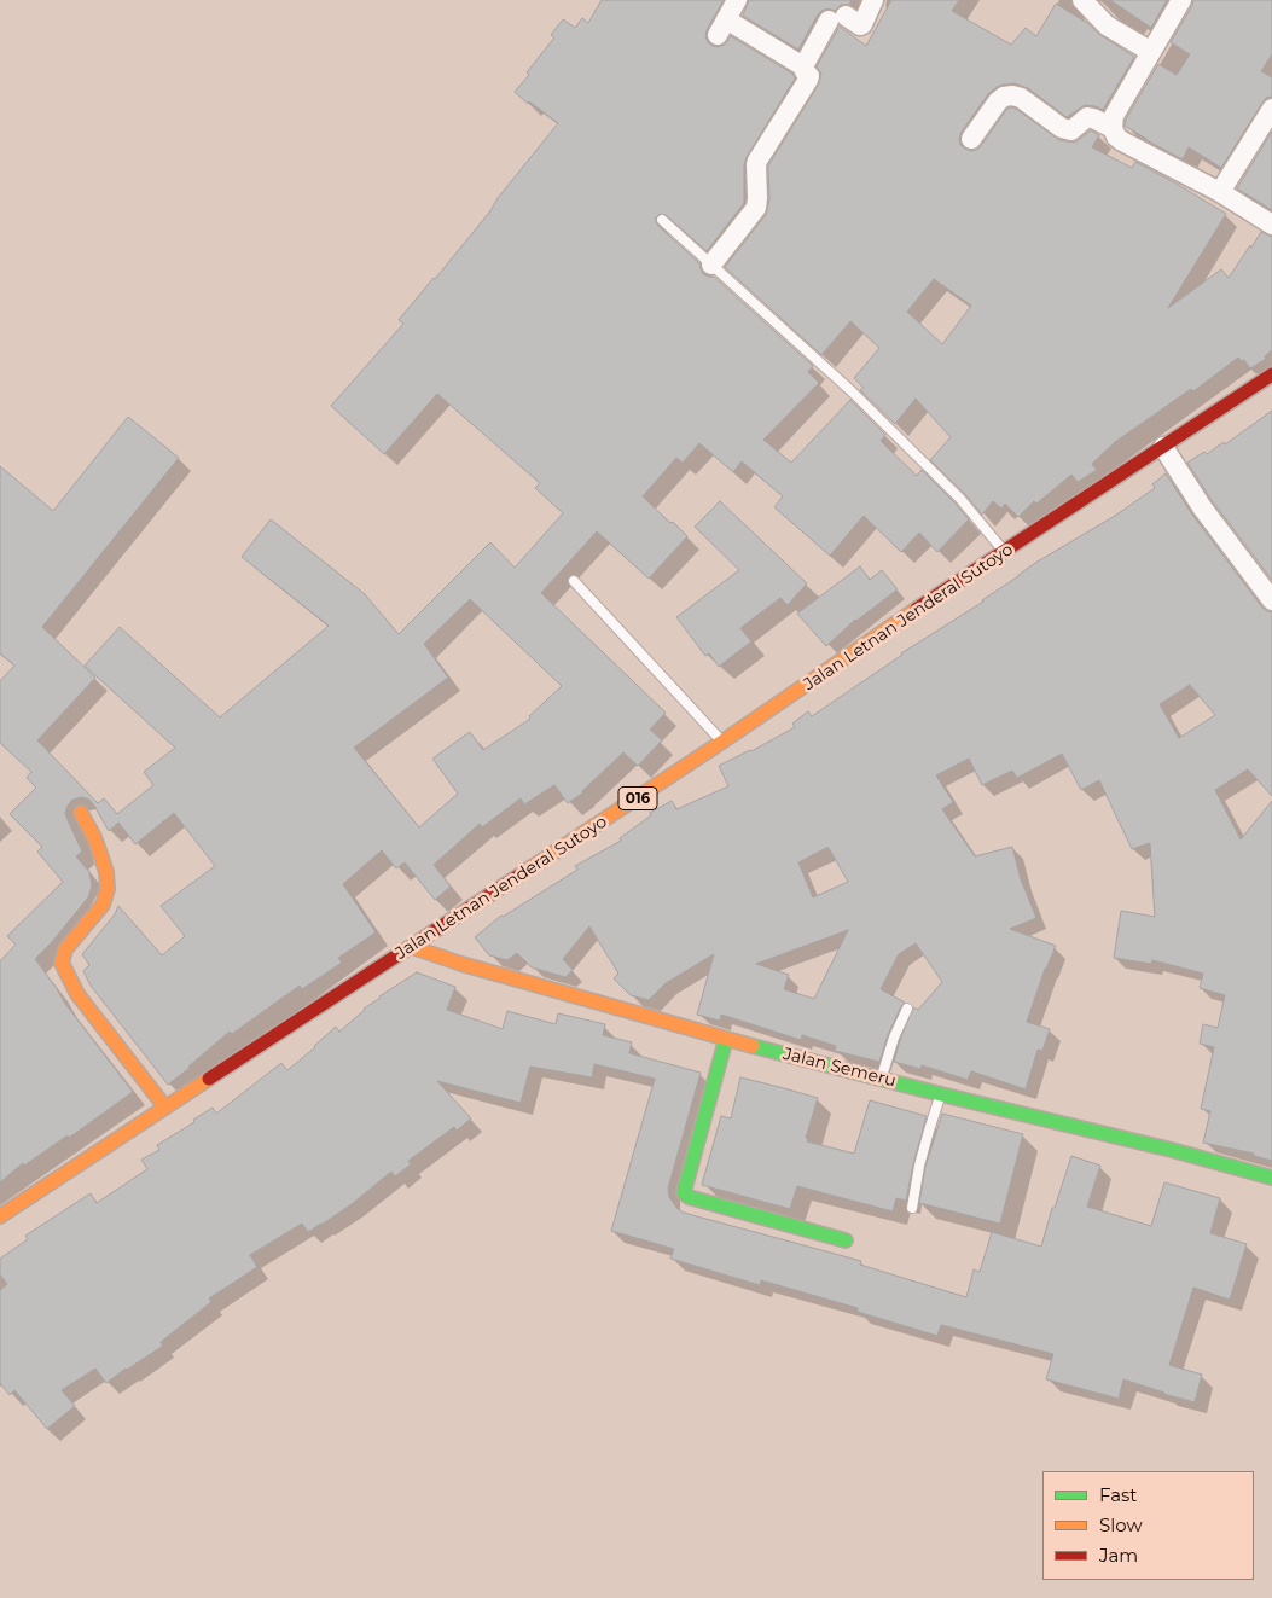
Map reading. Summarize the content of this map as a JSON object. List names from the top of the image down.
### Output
{
  "streets": {
    "street": ["Jalan Letnan Jenderal Sutoyo", "016", "Jalan Semeru"]
  },
  "crossings": [
    ["Jalan Letnan Jenderal Sutoyo", "Jalan Semeru"]
  ],
  "legend": ["Fast", "Slow", "Jam"]
}
